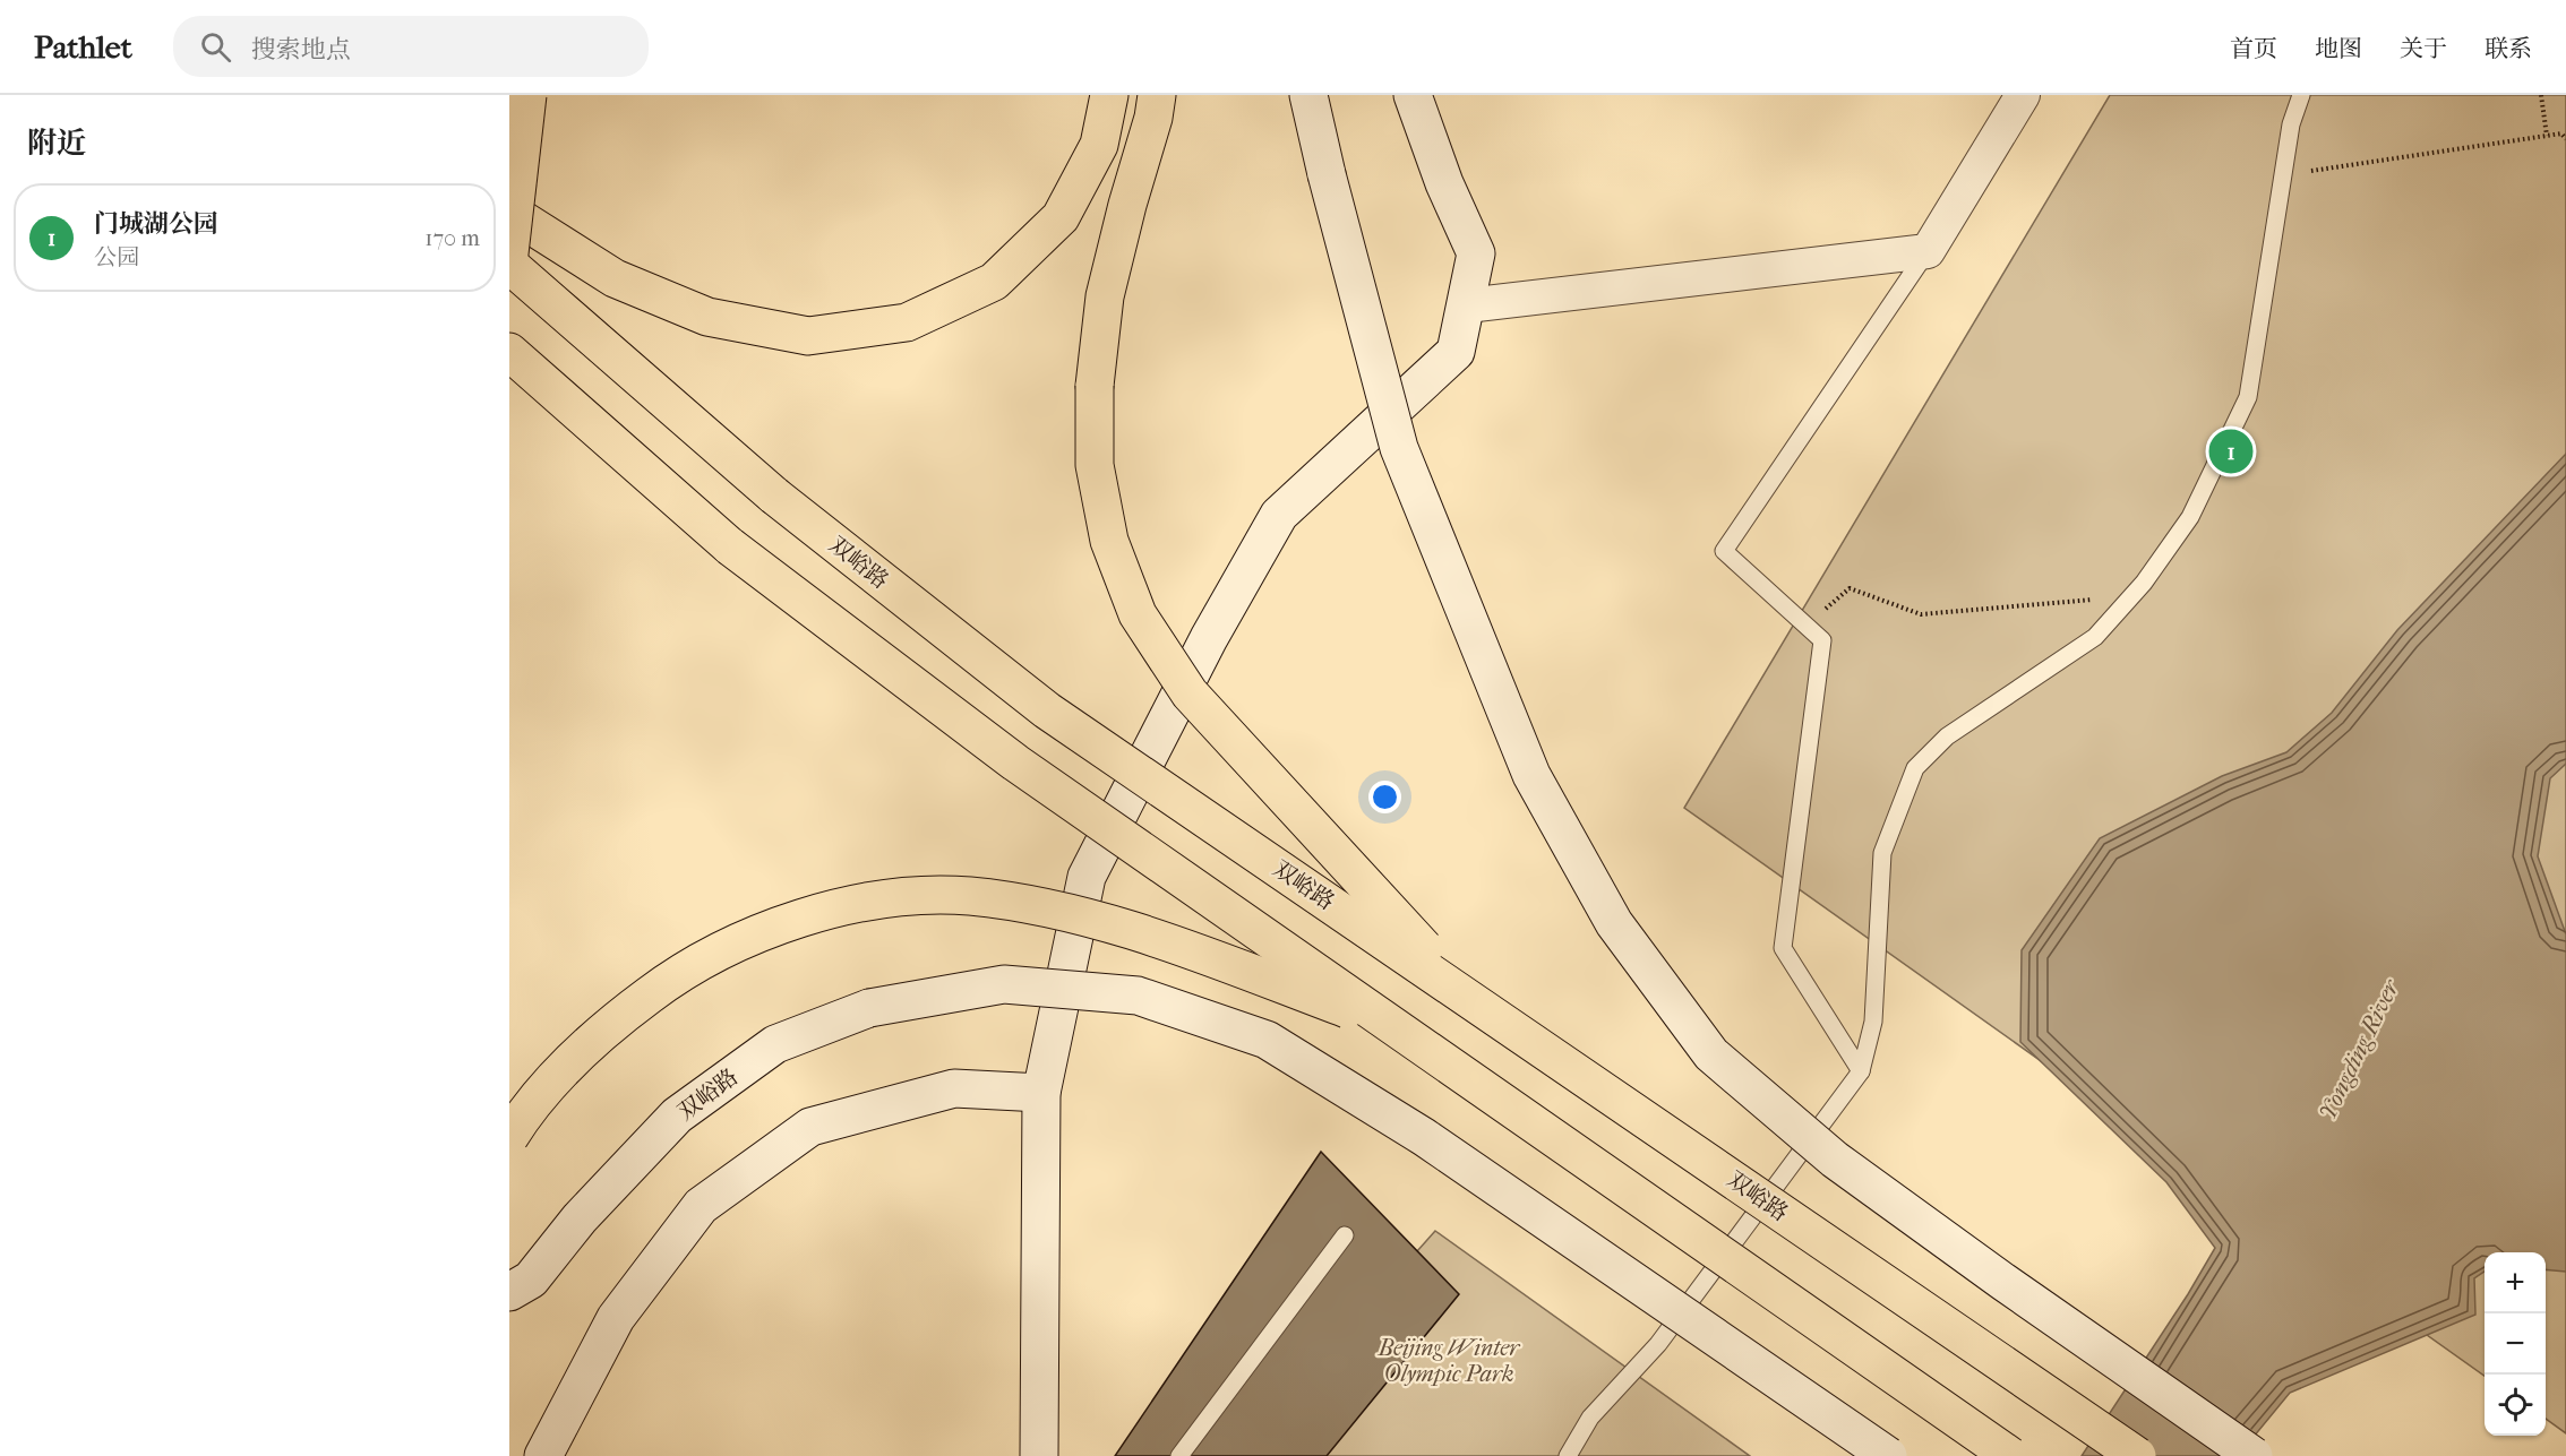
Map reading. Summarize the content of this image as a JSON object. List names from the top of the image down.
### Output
{
  "streets": {
    "highway": ["双峪路"]
  },
  "water": ["Yongding River"],
  "parks": ["Beijing Winter Olympic Park"],
  "page": {
    "header": "Pathlet",
    "search": "搜索地点",
    "nav": [
      "首页",
      "地图",
      "关于",
      "联系"
    ],
    "heading": "附近",
    "list": [
      {
        "mark": "1",
        "name": "门城湖公园",
        "note": "公园",
        "value": "170 m"
      }
    ],
    "pins": "1",
    "map_buttons": ["+", "−"]
  }
}
